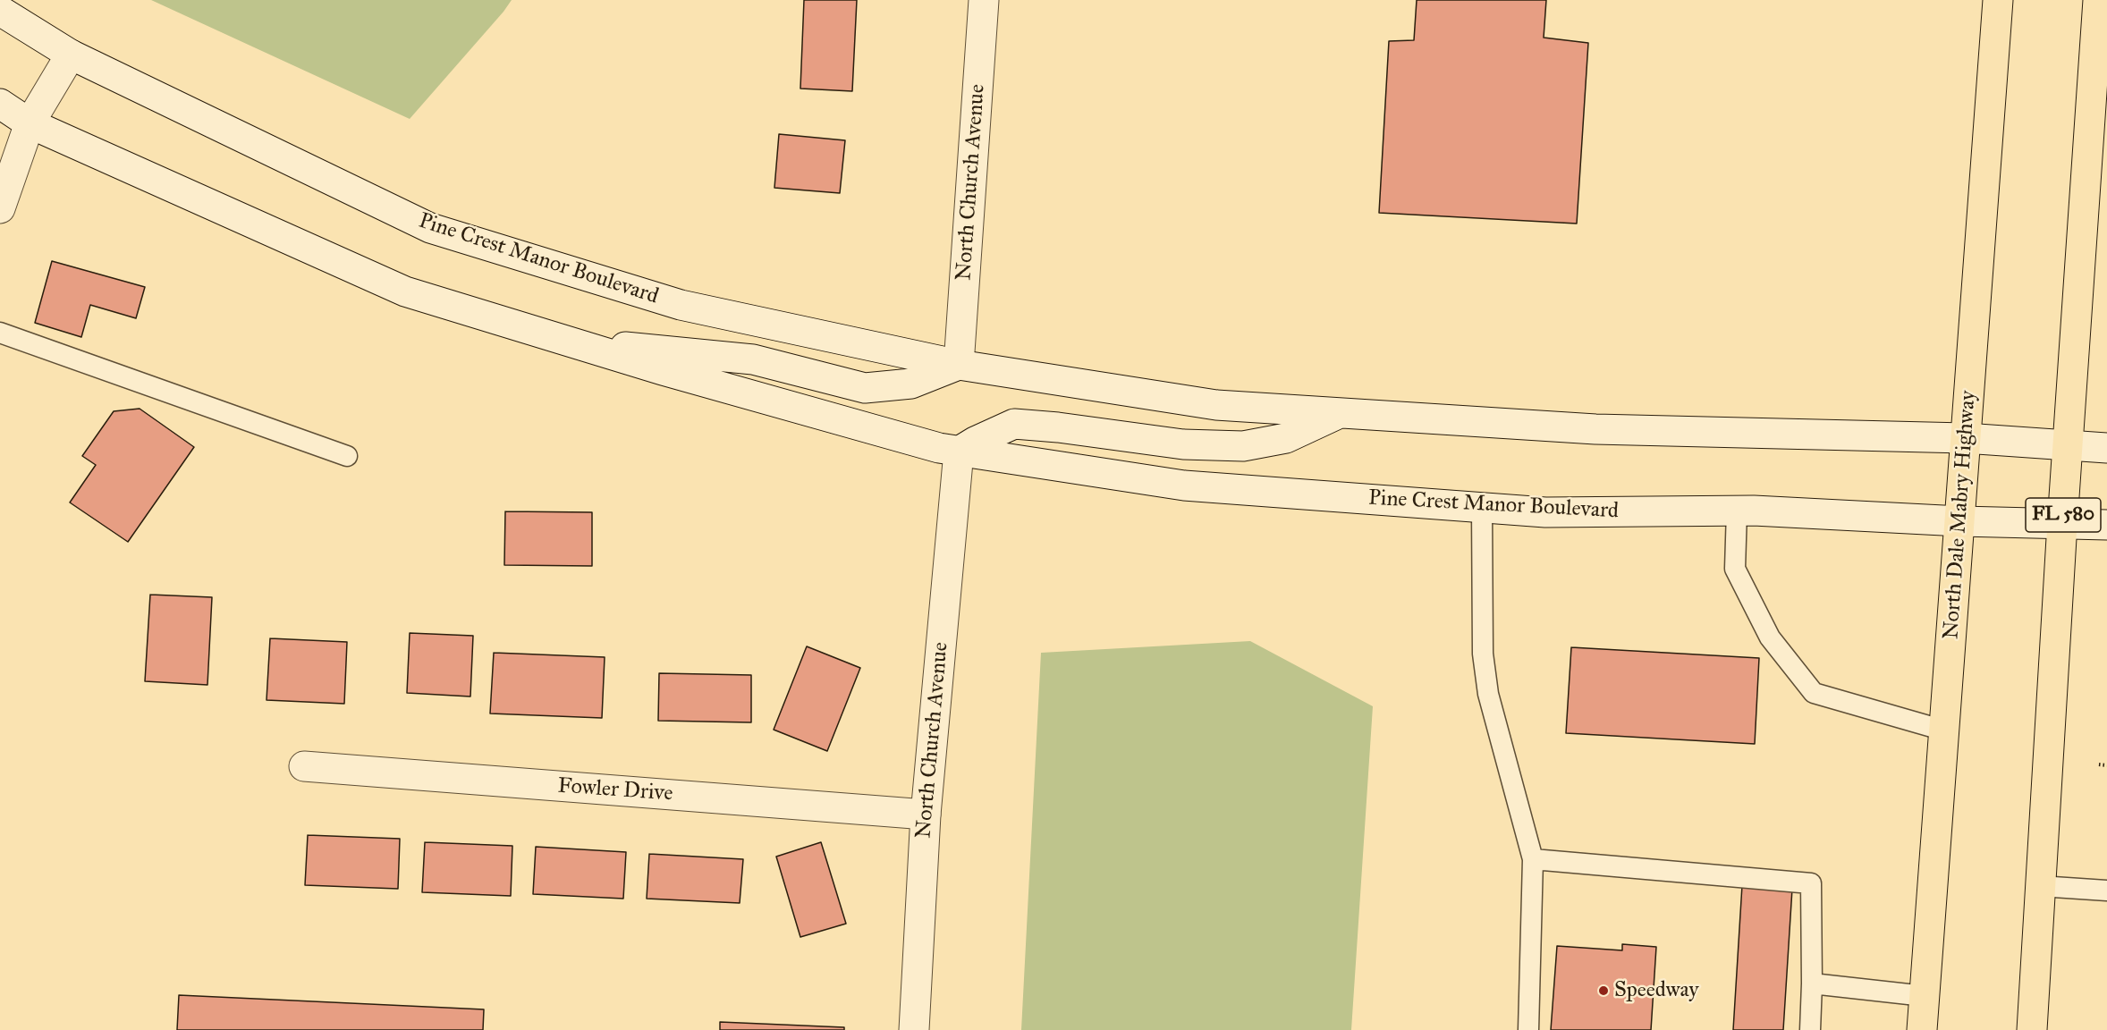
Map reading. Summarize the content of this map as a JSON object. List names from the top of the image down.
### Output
{
  "streets": {
    "main road": [
      "North Church Avenue",
      "Pine Crest Manor Boulevard",
      "North Dale Mabry Highway",
      "FL 580",
      "Fowler Drive"
    ]
  },
  "crossings": [
    ["North Church Avenue", "Pine Crest Manor Boulevard"],
    ["North Church Avenue", "Fowler Drive"],
    ["Pine Crest Manor Boulevard", "North Dale Mabry Highway"],
    ["Pine Crest Manor Boulevard", "FL 580"]
  ],
  "places": ["Speedway"]
}
